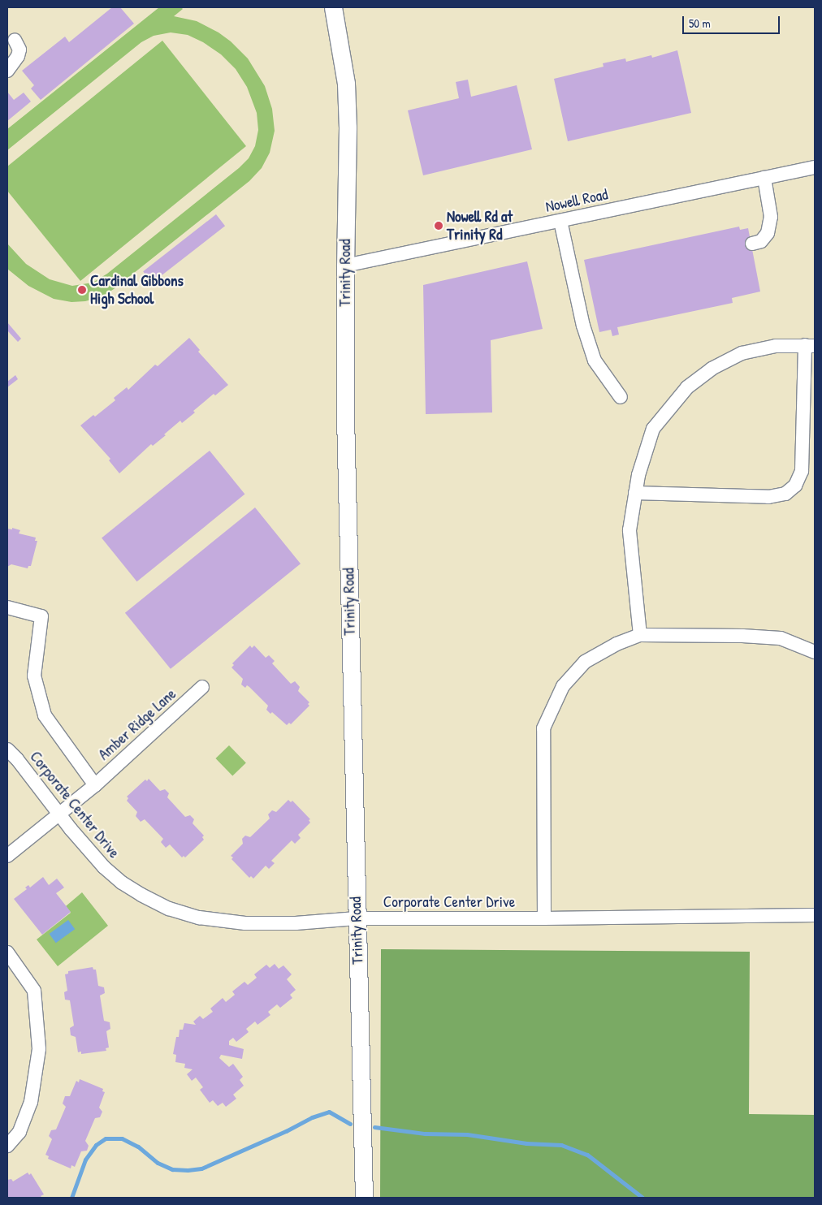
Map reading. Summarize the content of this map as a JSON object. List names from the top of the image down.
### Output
{
  "streets": {
    "main road": ["Trinity Road"],
    "street": ["Nowell Road", "Amber Ridge Lane", "Corporate Center Drive"]
  },
  "crossings": [
    ["Nowell Road", "Trinity Road"],
    ["Trinity Road", "Corporate Center Drive"],
    ["Amber Ridge Lane", "Corporate Center Drive"]
  ],
  "places": ["Nowell Rd at Trinity Rd", "Cardinal Gibbons High School"],
  "scale_bar": "50 m"
}
